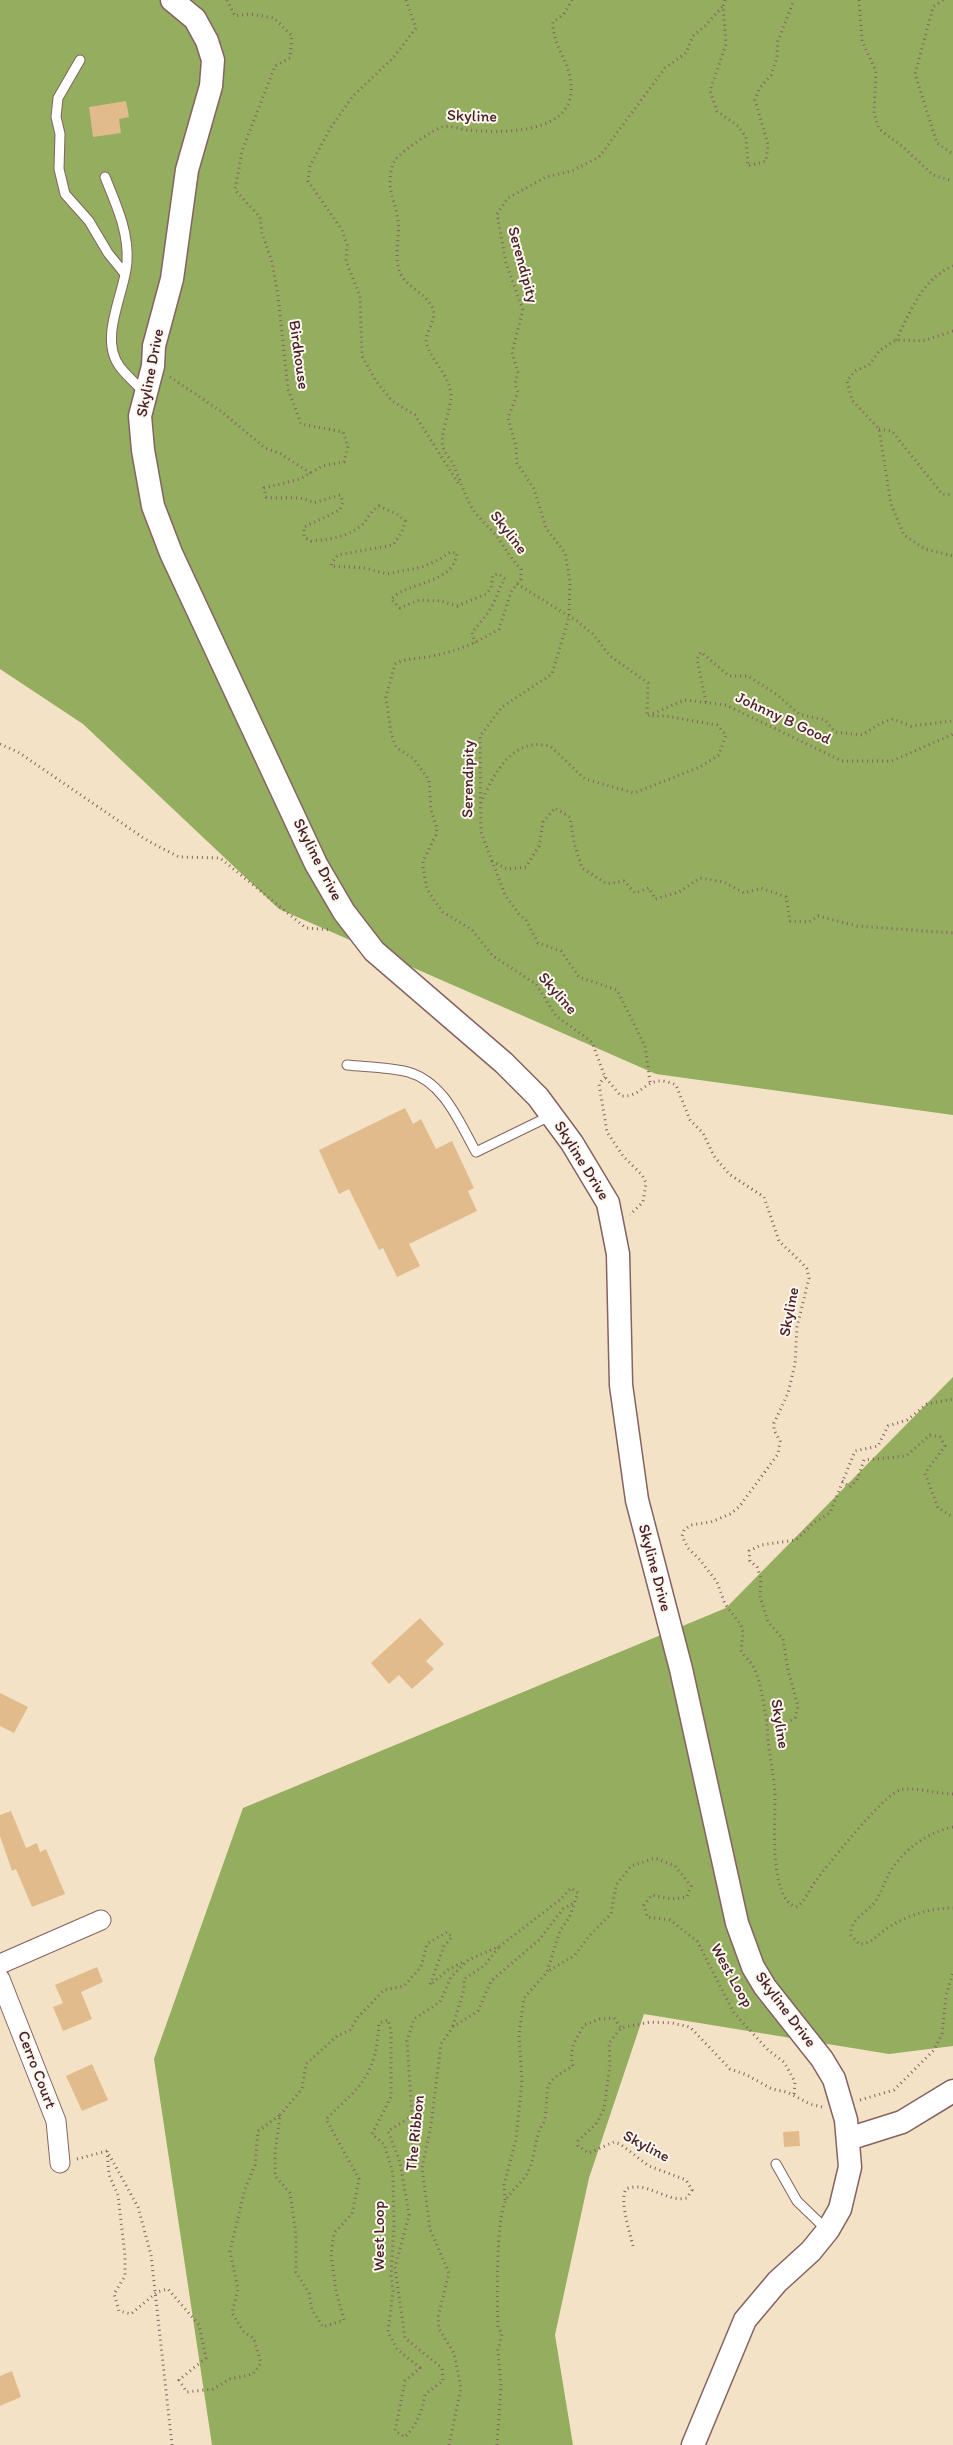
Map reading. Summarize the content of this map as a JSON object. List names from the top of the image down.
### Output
{
  "streets": {
    "street": ["Skyline Drive", "Cerro Court"],
    "path": [
      "Skyline",
      "Serendipity",
      "Birdhouse",
      "Johnny B Good",
      "West Loop",
      "The Ribbon"
    ]
  },
  "crossings": [
    ["Skyline", "Serendipity"],
    ["Skyline", "Birdhouse"],
    ["West Loop", "The Ribbon"]
  ]
}
